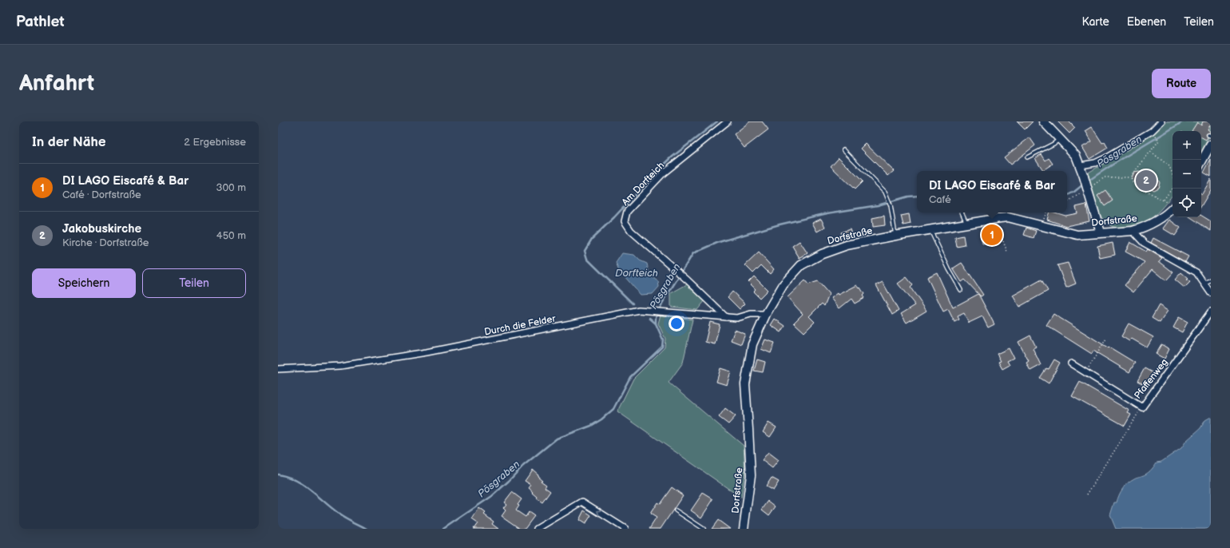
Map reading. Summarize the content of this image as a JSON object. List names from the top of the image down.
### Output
{
  "streets": {
    "street": [
      "Am Dorfteich",
      "Dorfstraße",
      "Durch die Felder",
      "Pfaffenweg"
    ]
  },
  "crossings": [
    ["Am Dorfteich", "Durch die Felder"],
    ["Dorfstraße", "Durch die Felder"]
  ],
  "water": ["Pösgraben", "Dorfteich"],
  "page": {
    "header": "Pathlet",
    "nav": ["Karte", "Ebenen", "Teilen"],
    "buttons": [
      "Route",
      ["Speichern", "Teilen"]
    ],
    "title": "Anfahrt",
    "heading": ["In der Nähe", "2 Ergebnisse"],
    "map_buttons": ["+", "−"],
    "list": [
      {
        "mark": "1",
        "name": "DI LAGO Eiscafé & Bar",
        "note": "Café · Dorfstraße",
        "value": "300 m"
      },
      {
        "mark": "2",
        "name": "Jakobuskirche",
        "note": "Kirche · Dorfstraße",
        "value": "450 m"
      }
    ],
    "pins": ["2", "1"],
    "popup": ["DI LAGO Eiscafé & Bar", "Café"]
  }
}
